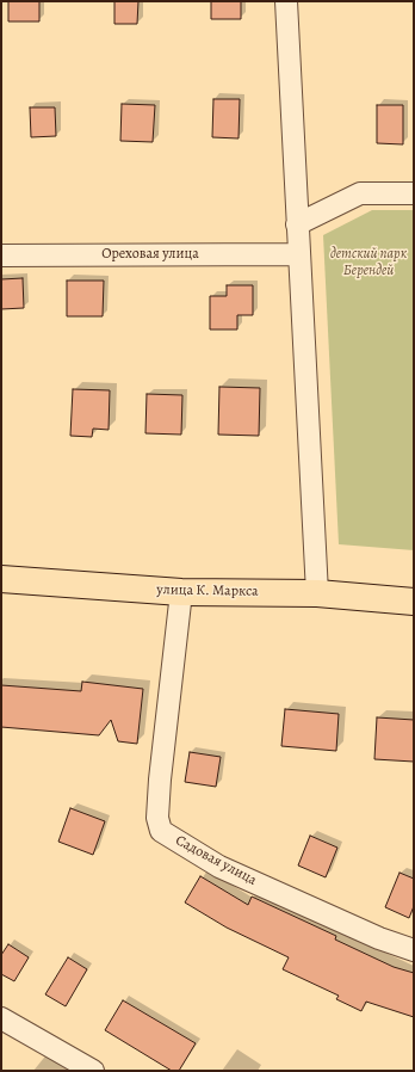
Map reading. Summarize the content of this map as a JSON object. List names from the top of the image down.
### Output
{
  "streets": {
    "main road": ["улица К. Маркса"],
    "street": ["Ореховая улица", "Садовая улица"]
  },
  "crossings": [
    ["улица К. Маркса", "Садовая улица"]
  ],
  "parks": ["детский парк Берендей"]
}
